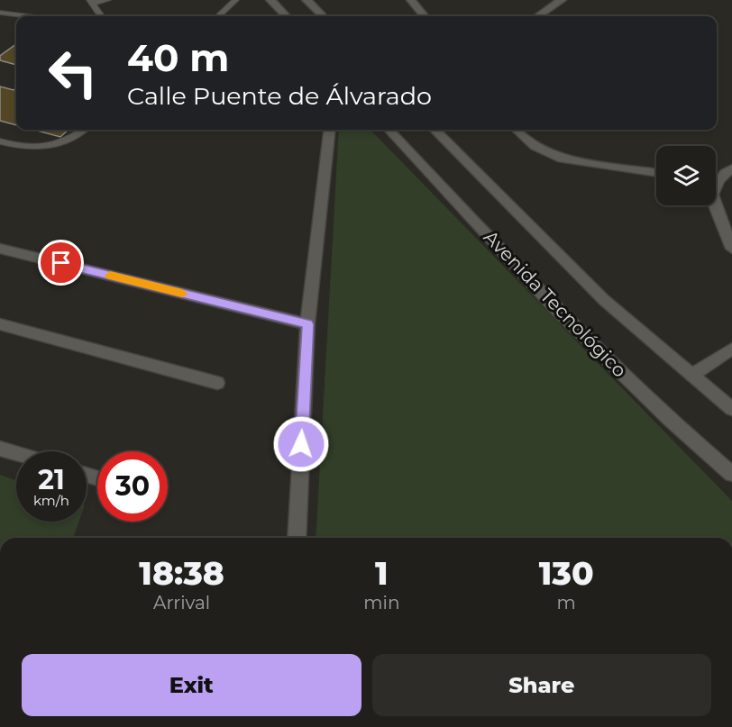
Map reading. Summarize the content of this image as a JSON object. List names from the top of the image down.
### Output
{
  "streets": {
    "street": ["Avenida Tecnológico"]
  },
  "page": {
    "turn": ["40 m", "Calle Puente de Álvarado"],
    "speed": "21 km/h",
    "limit": "30",
    "eta": [
      "18:38",
      "Arrival",
      "1",
      "min",
      "130",
      "m"
    ],
    "buttons": ["Exit", "Share"]
  }
}
